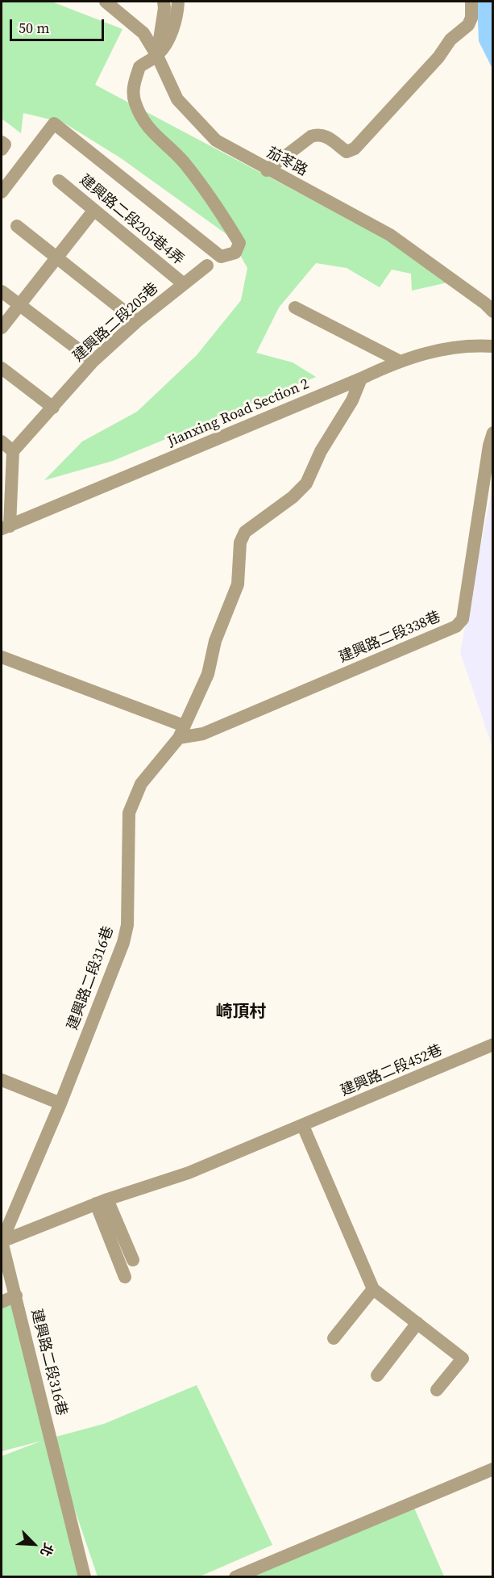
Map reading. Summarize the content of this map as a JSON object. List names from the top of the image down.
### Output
{
  "streets": {
    "street": [
      "茄苳路",
      "建興路二段205巷4弄",
      "建興路二段205巷",
      "Jianxing Road Section 2",
      "建興路二段338巷",
      "建興路二段316巷",
      "建興路二段452巷"
    ]
  },
  "crossings": [
    ["建興路二段205巷4弄", "建興路二段205巷"],
    ["Jianxing Road Section 2", "建興路二段316巷"],
    ["建興路二段338巷", "建興路二段316巷"],
    ["建興路二段316巷", "建興路二段452巷"]
  ],
  "districts": ["崎頂村"],
  "scale_bar": "50 m",
  "north": "bottom right"
}
